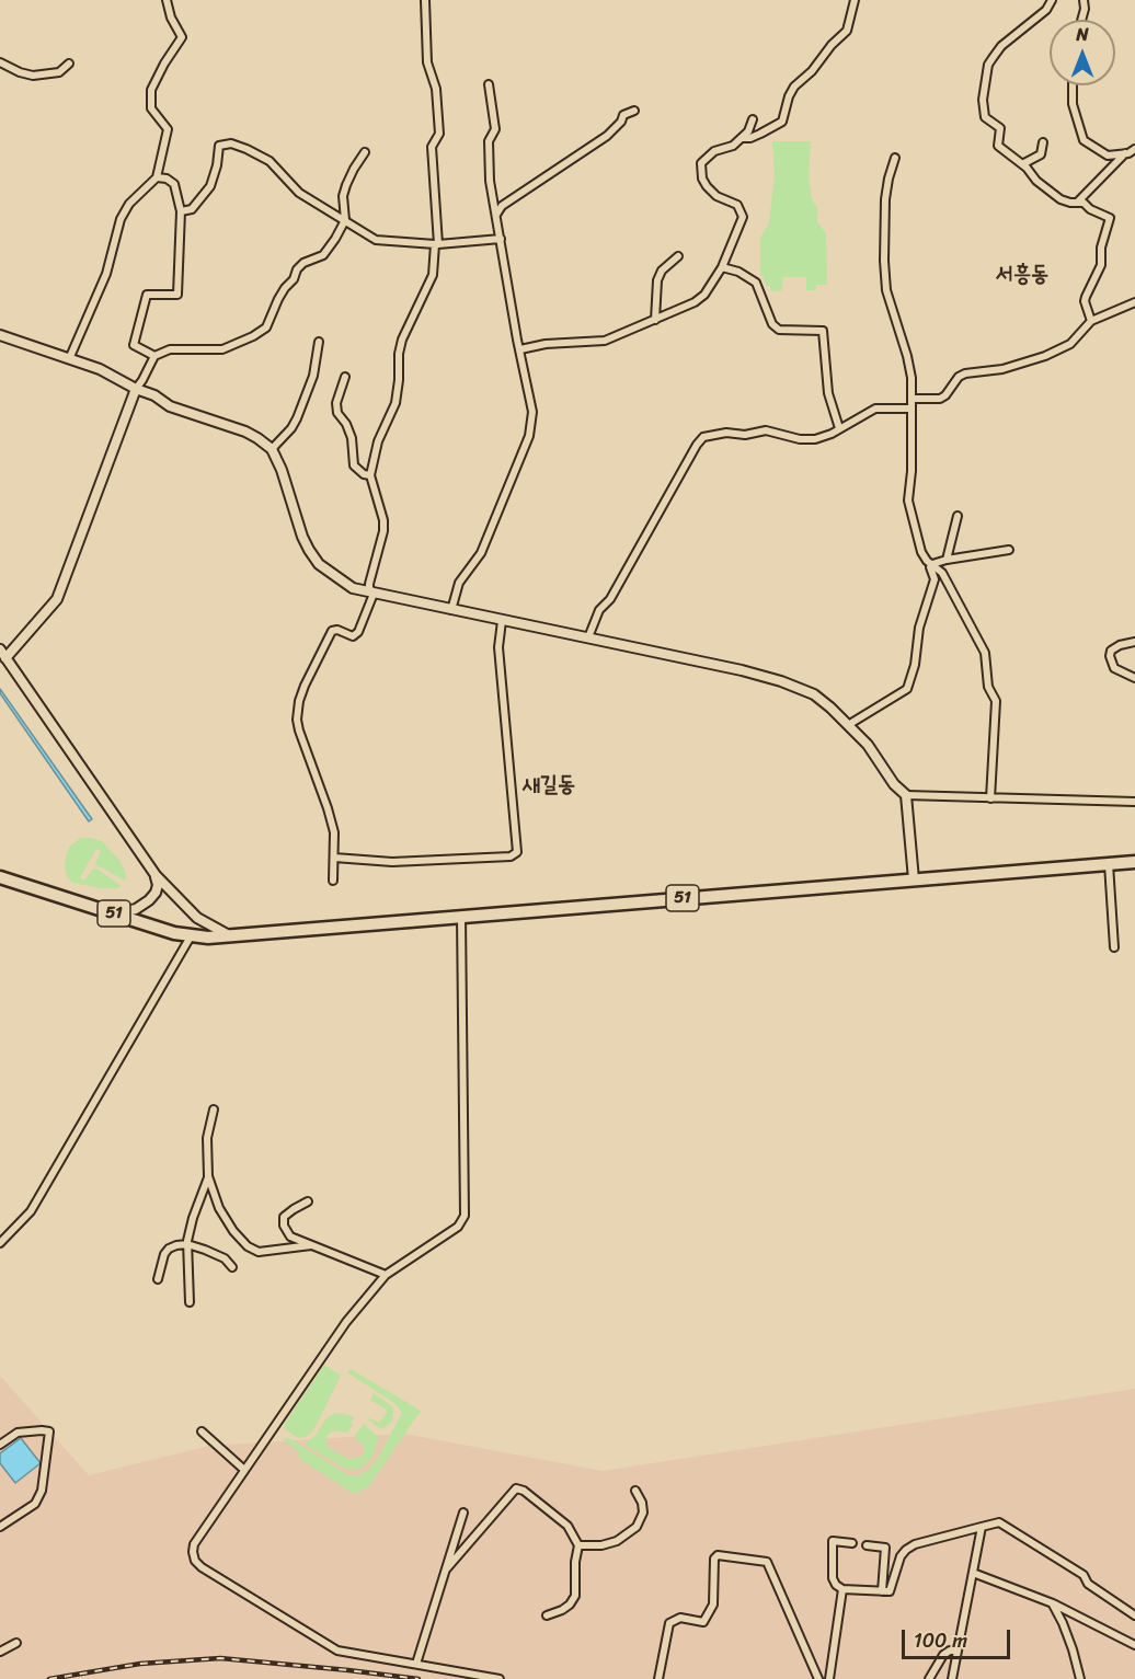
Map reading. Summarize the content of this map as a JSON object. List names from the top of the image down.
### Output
{
  "streets": {
    "main road": ["51"]
  },
  "districts": ["서흥동", "새길동"],
  "scale_bar": "100 m",
  "north": "top"
}
